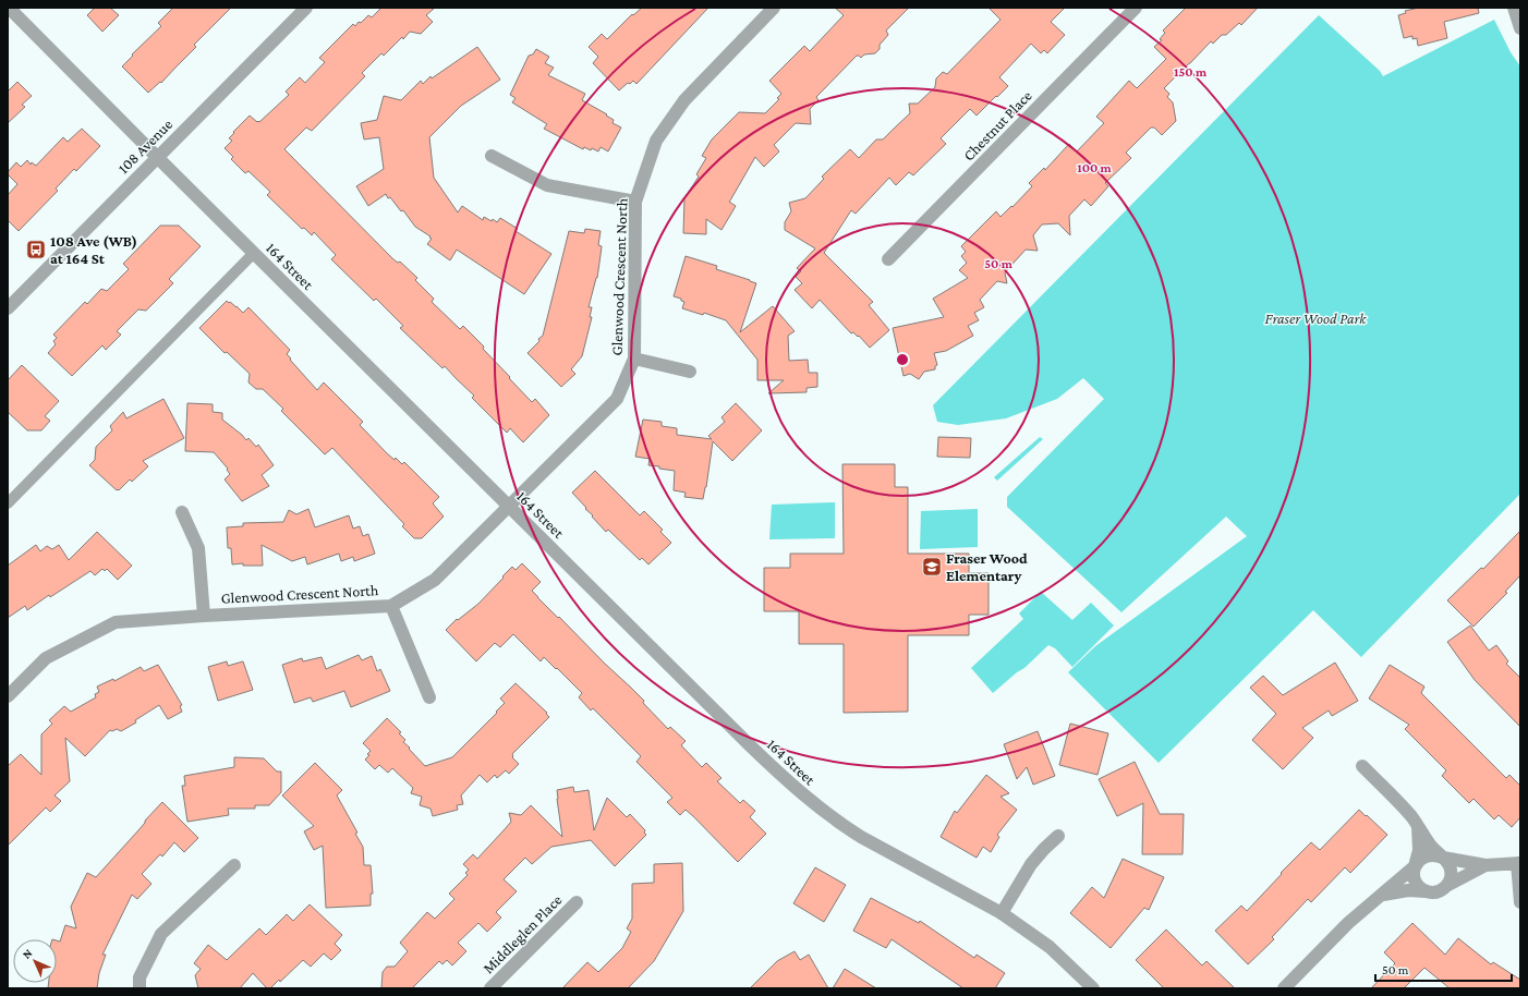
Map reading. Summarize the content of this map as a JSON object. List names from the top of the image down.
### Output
{
  "streets": {
    "street": [
      "Chestnut Place",
      "108 Avenue",
      "164 Street",
      "Glenwood Crescent North",
      "Middleglen Place"
    ]
  },
  "crossings": [
    ["108 Avenue", "164 Street"],
    ["164 Street", "Glenwood Crescent North"]
  ],
  "parks": ["Fraser Wood Park"],
  "places": {
    "bus stop": ["108 Ave (WB) at 164 St"],
    "school or university": ["Fraser Wood Elementary"]
  },
  "scale_bar": "50 m",
  "north": "top left",
  "rings": ["150 m", "100 m", "50 m"]
}
